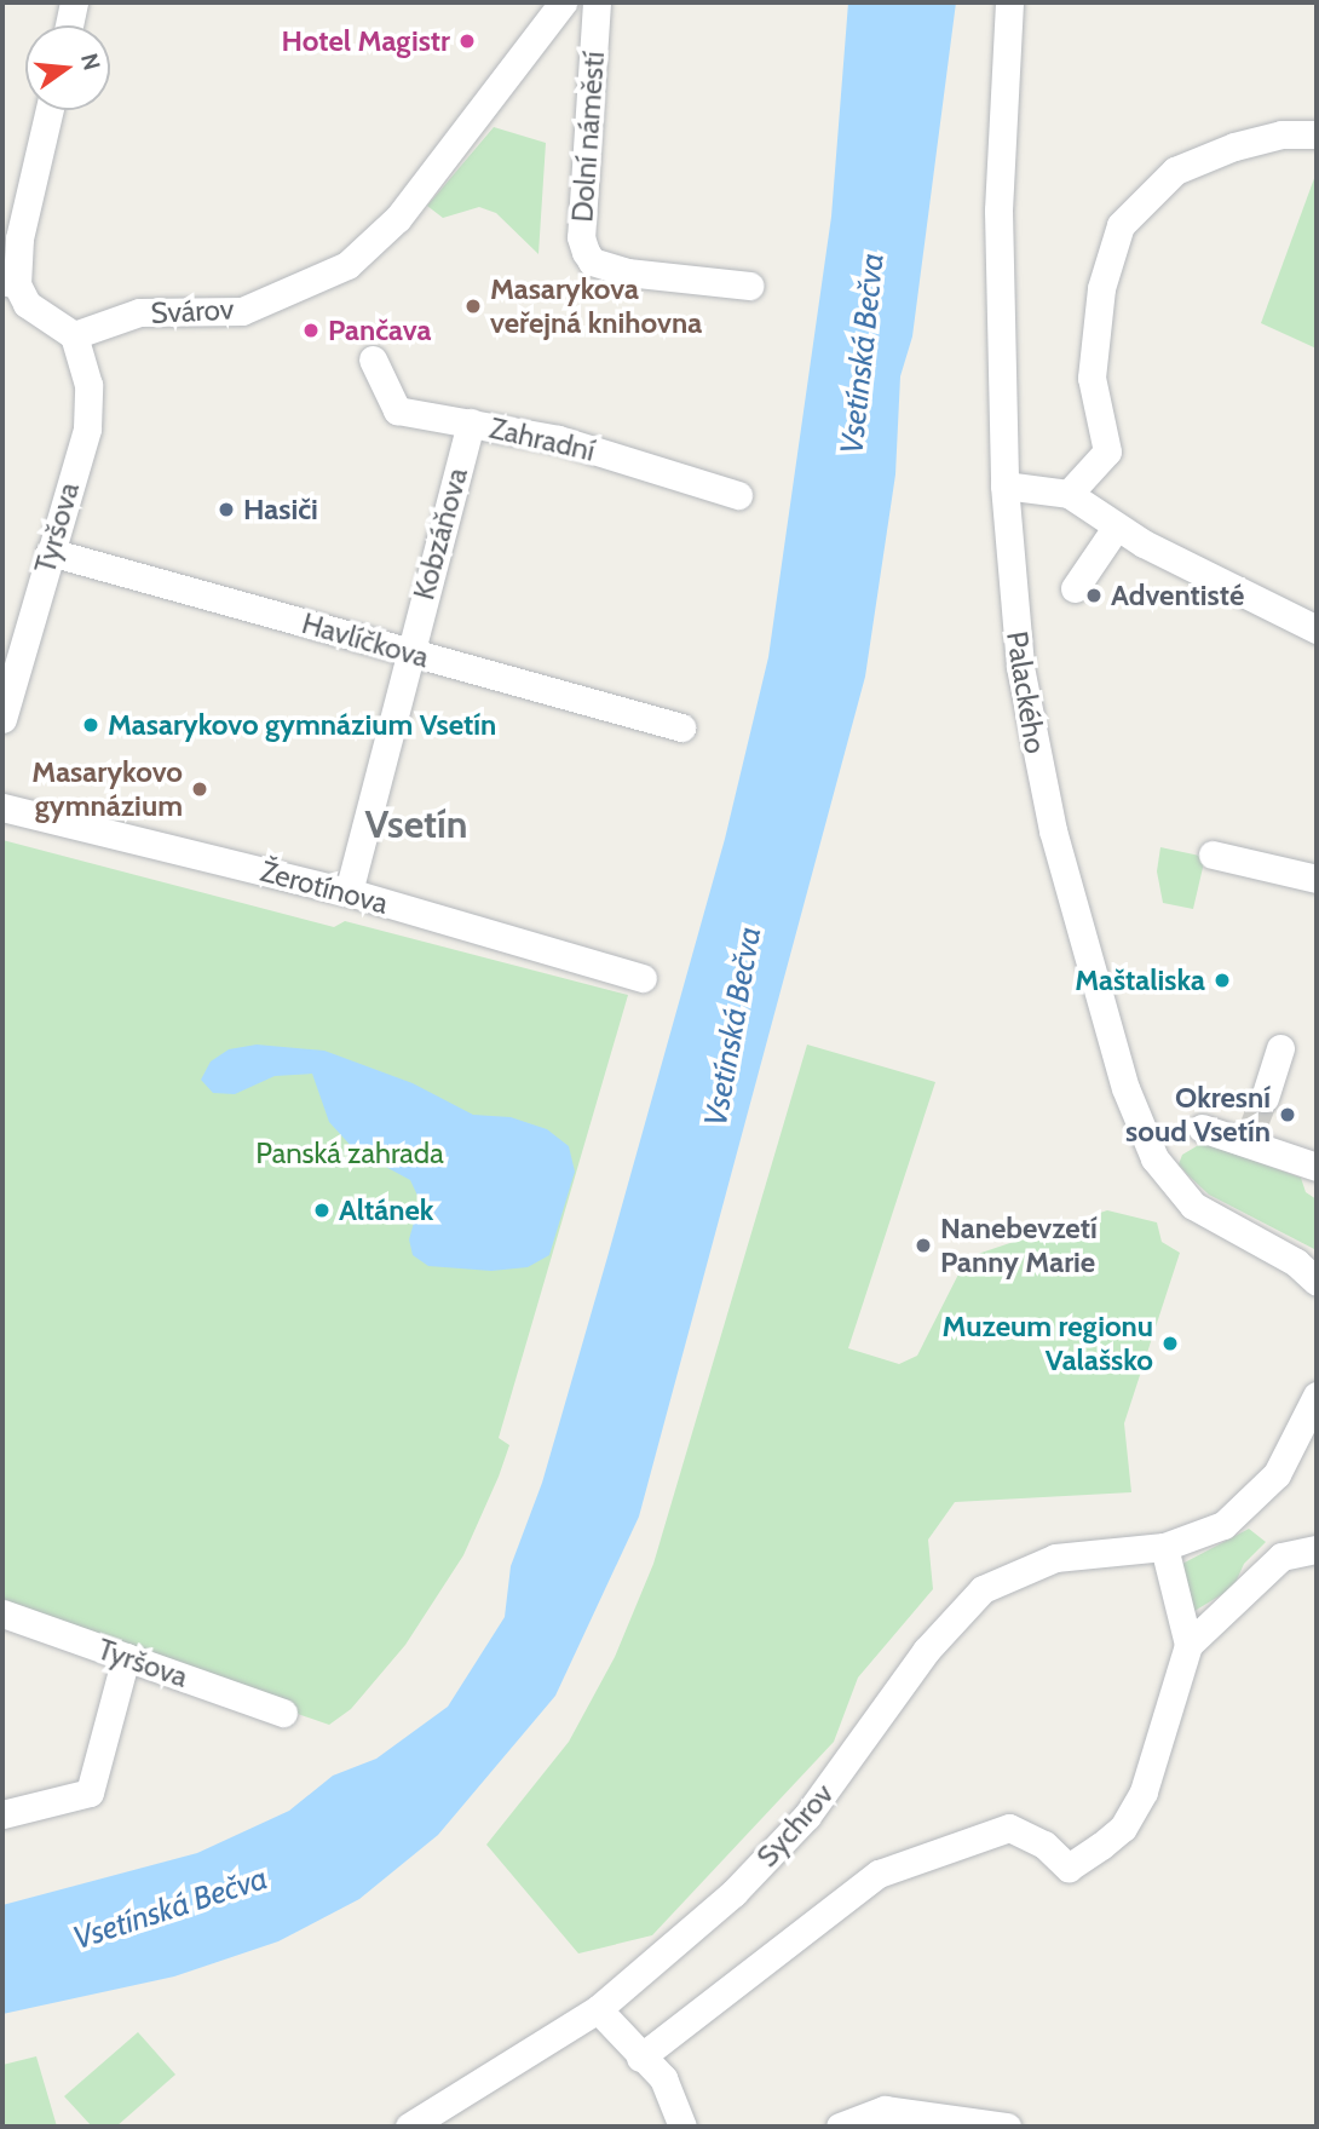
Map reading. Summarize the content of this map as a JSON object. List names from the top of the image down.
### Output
{
  "streets": {
    "street": [
      "Dolní náměstí",
      "Svárov",
      "Zahradní",
      "Tyršova",
      "Kobzáňova",
      "Havlíčkova",
      "Palackého",
      "Žerotínova",
      "Sychrov"
    ]
  },
  "crossings": [
    ["Dolní náměstí", "Svárov"],
    ["Svárov", "Tyršova"],
    ["Zahradní", "Kobzáňova"],
    ["Tyršova", "Havlíčkova"],
    ["Kobzáňova", "Havlíčkova"],
    ["Kobzáňova", "Žerotínova"]
  ],
  "districts": ["Vsetín"],
  "water": ["Vsetínská Bečva"],
  "parks": ["Panská zahrada"],
  "places": [
    "Hotel Magistr",
    "Masarykova veřejná knihovna",
    "Pančava",
    "Hasiči",
    "Adventisté",
    "Masarykovo gymnázium Vsetín",
    "Masarykovo gymnázium",
    "Maštaliska",
    "Okresní soud Vsetín",
    "Altánek",
    "Nanebevzetí Panny Marie",
    "Muzeum regionu Valašsko"
  ],
  "north": "right"
}
